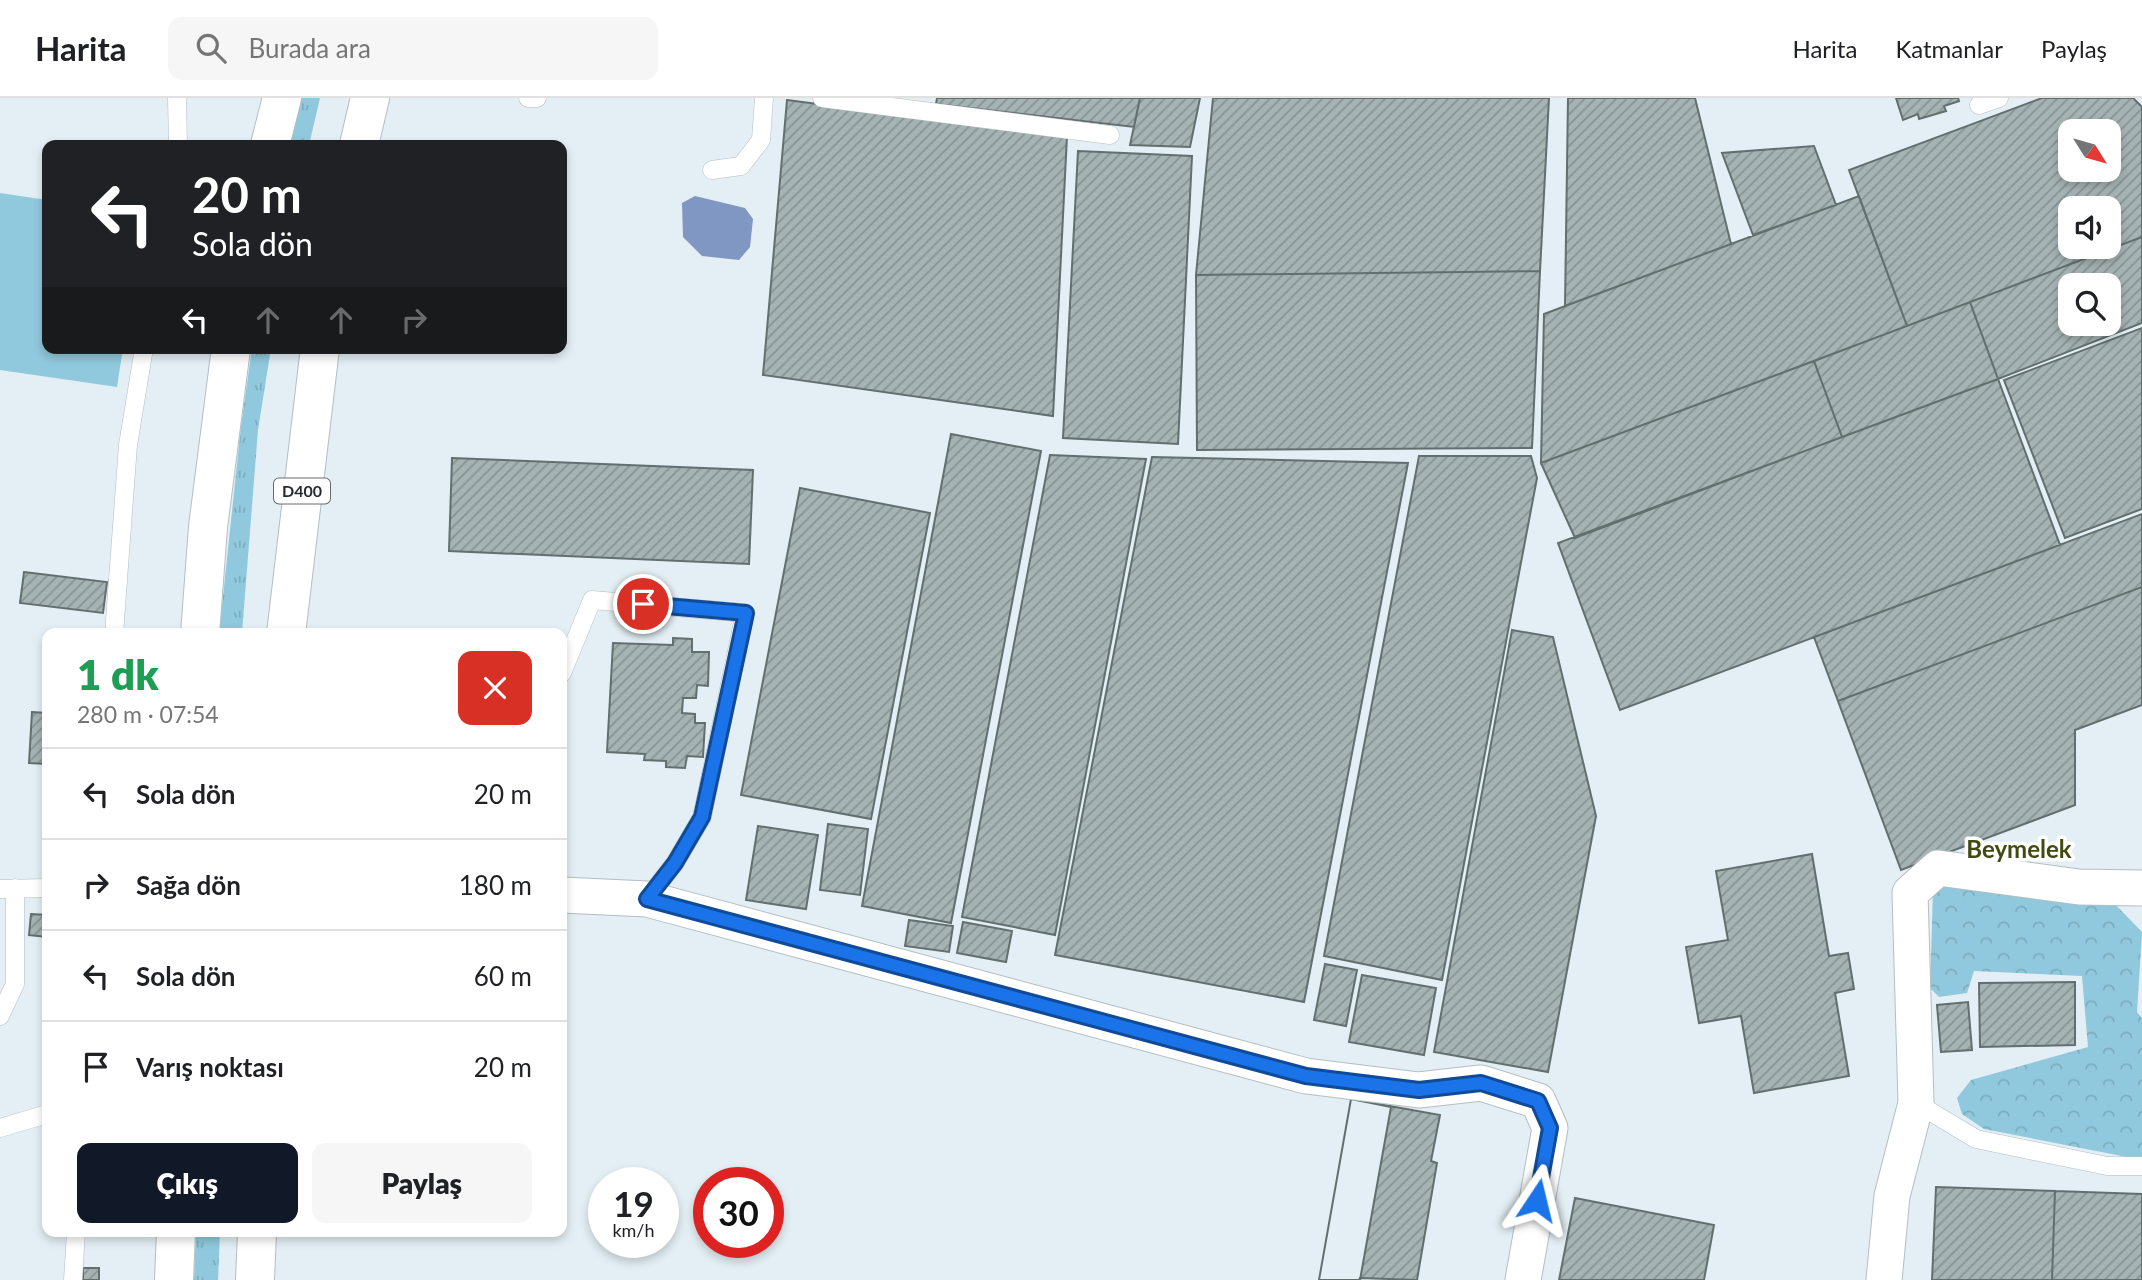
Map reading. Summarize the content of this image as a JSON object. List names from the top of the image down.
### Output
{
  "streets": {
    "highway": ["D400"]
  },
  "districts": ["Beymelek"],
  "north": "bottom right",
  "page": {
    "header": "Harita",
    "search": "Burada ara",
    "nav": ["Harita", "Katmanlar", "Paylaş"],
    "turn": ["20 m", "Sola dön"],
    "heading": ["1 dk", "280 m · 07:54"],
    "list": [
      {
        "name": "Sola dön",
        "value": "20 m"
      },
      {
        "name": "Sağa dön",
        "value": "180 m"
      },
      {
        "name": "Sola dön",
        "value": "60 m"
      },
      {
        "name": "Varış noktası",
        "value": "20 m"
      }
    ],
    "buttons": ["Çıkış", "Paylaş"],
    "speed": "19 km/h",
    "limit": "30"
  }
}
